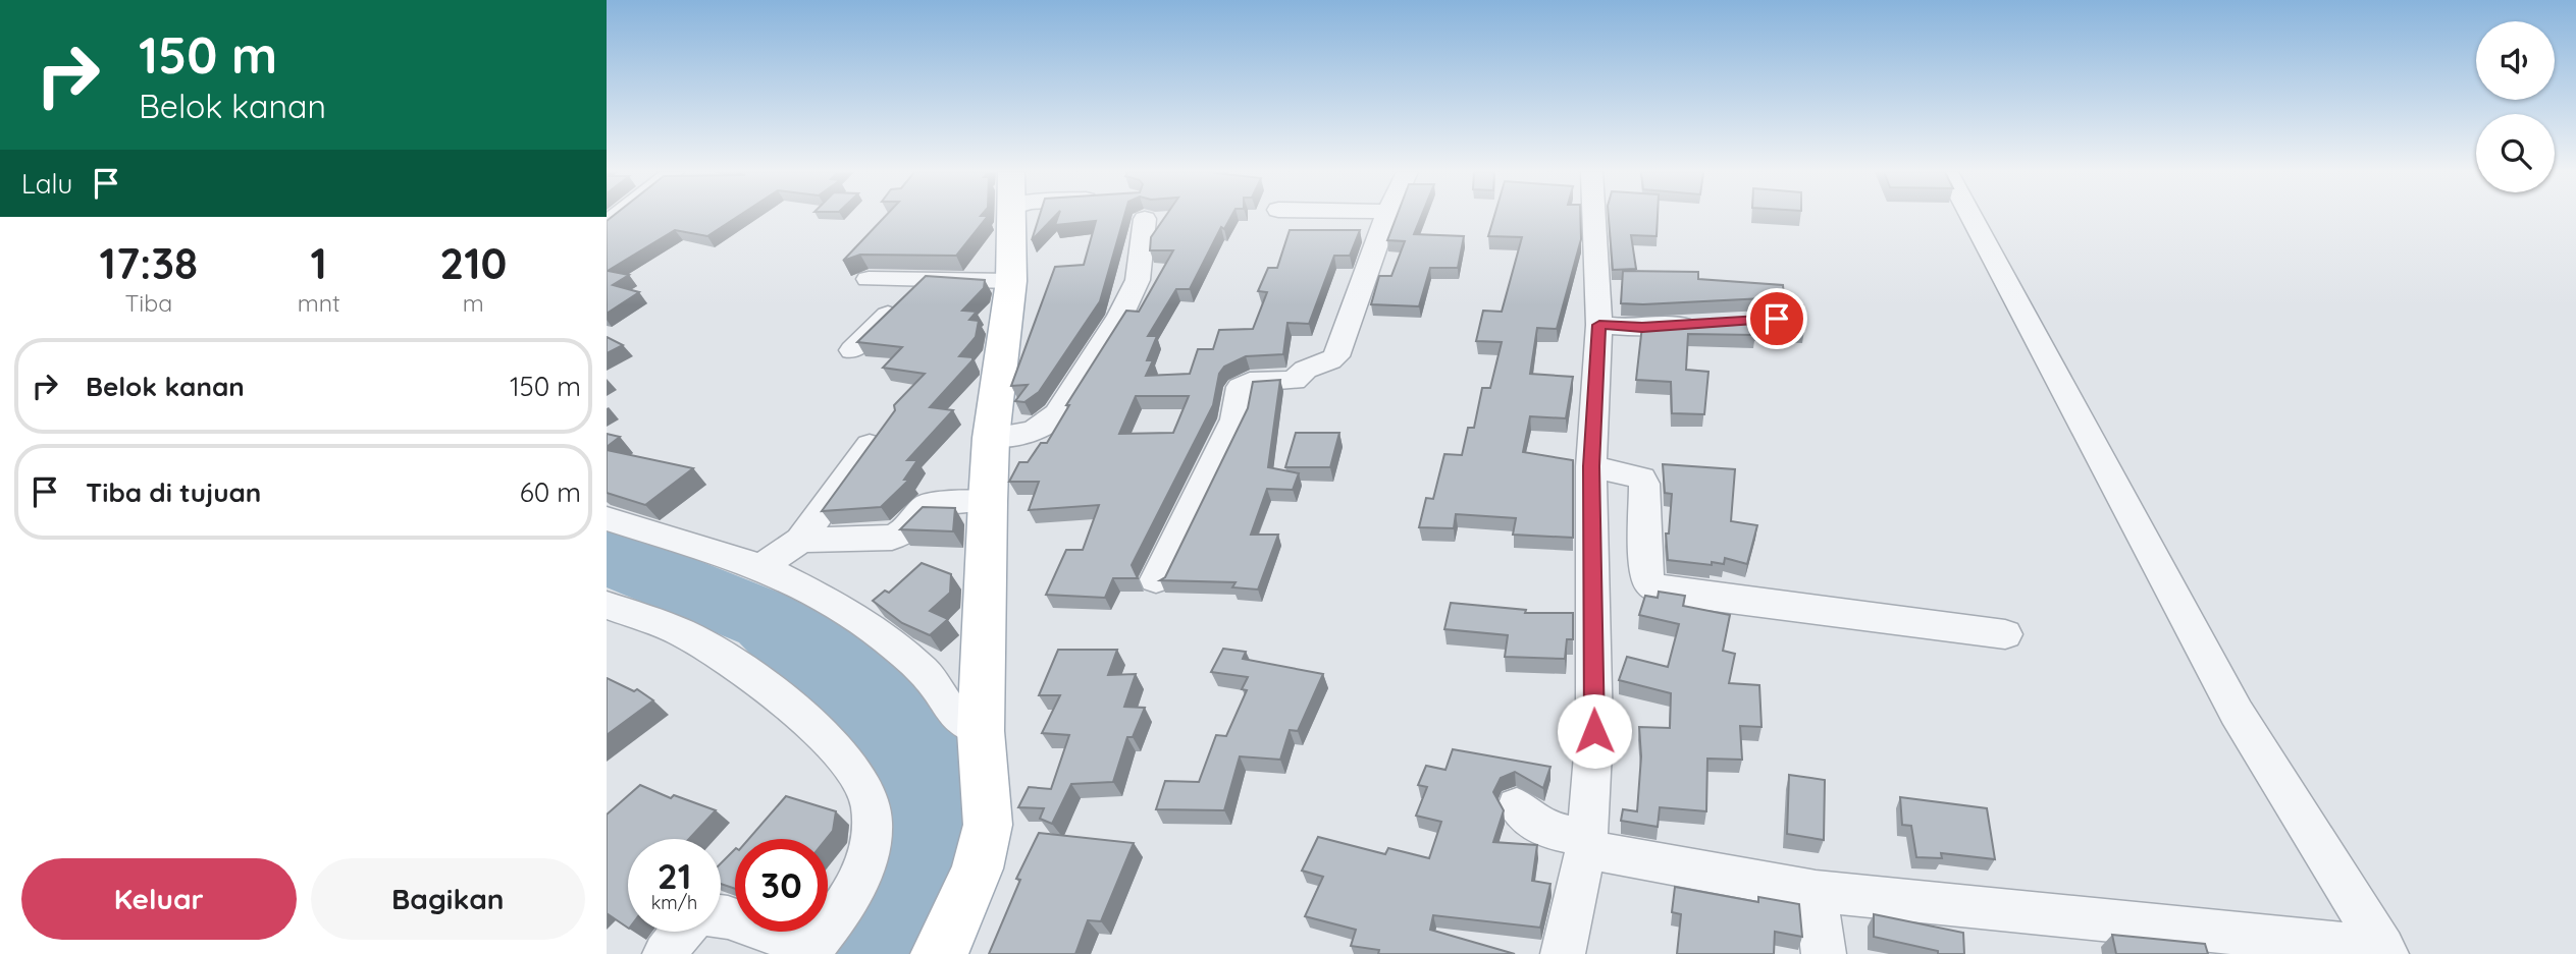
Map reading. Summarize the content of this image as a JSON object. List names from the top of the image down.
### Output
{
  "page": {
    "turn": ["150 m", "Belok kanan"],
    "then": "Lalu",
    "eta": [
      "17:38",
      "Tiba",
      "1",
      "mnt",
      "210",
      "m"
    ],
    "list": [
      {
        "name": "Belok kanan",
        "value": "150 m"
      },
      {
        "name": "Tiba di tujuan",
        "value": "60 m"
      }
    ],
    "speed": "21 km/h",
    "limit": "30",
    "buttons": ["Keluar", "Bagikan"]
  }
}
